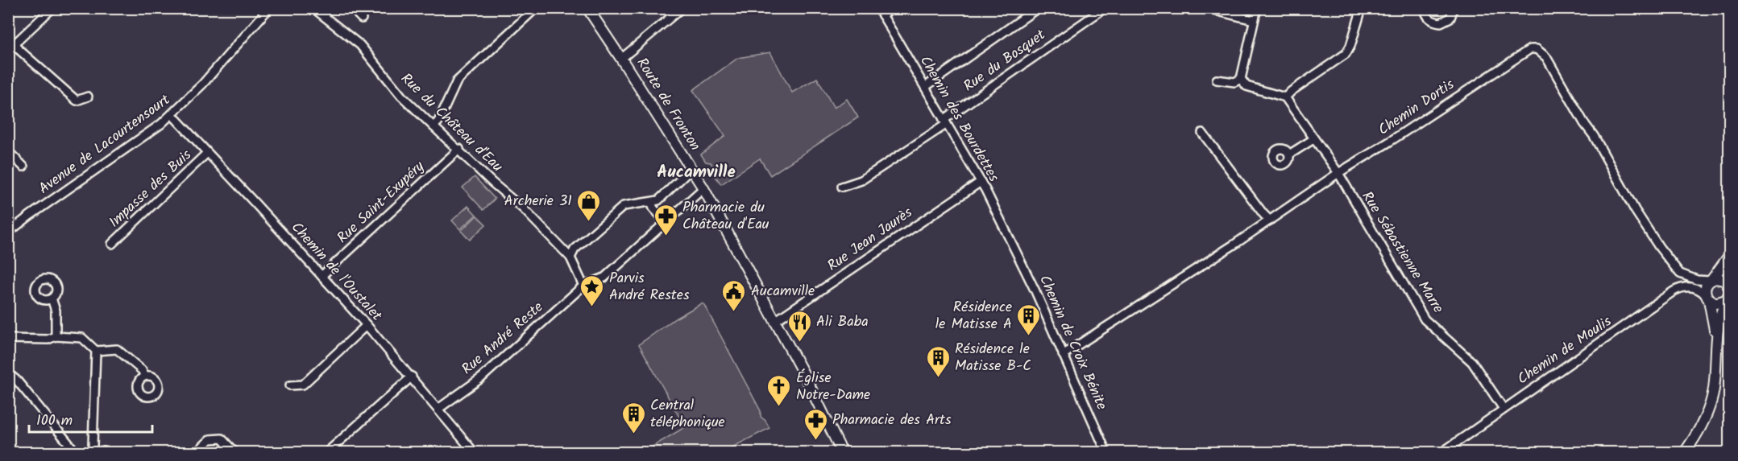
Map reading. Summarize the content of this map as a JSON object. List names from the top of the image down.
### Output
{
  "streets": {
    "main road": ["Route de Fronton"],
    "street": [
      "Rue du Bosquet",
      "Chemin Dortis",
      "Chemin des Bourdettes",
      "Rue du Château d'Eau",
      "Avenue de Lacourtensourt",
      "Impasse des Buis",
      "Rue Saint-Exupéry",
      "Rue Jean Jaurès",
      "Rue Sébastienne Marre",
      "Chemin de l'Oustalet",
      "Rue André Reste",
      "Chemin de Croix Bénite",
      "Chemin de Moulis"
    ]
  },
  "crossings": [
    ["Rue du Bosquet", "Chemin des Bourdettes"],
    ["Route de Fronton", "Rue Jean Jaurès"],
    ["Route de Fronton", "Rue André Reste"],
    ["Chemin Dortis", "Rue Sébastienne Marre"],
    ["Chemin Dortis", "Chemin de Croix Bénite"],
    ["Chemin des Bourdettes", "Rue Jean Jaurès"],
    ["Chemin des Bourdettes", "Chemin de Croix Bénite"],
    ["Rue du Château d'Eau", "Rue Saint-Exupéry"],
    ["Rue du Château d'Eau", "Rue André Reste"],
    ["Avenue de Lacourtensourt", "Chemin de l'Oustalet"],
    ["Impasse des Buis", "Chemin de l'Oustalet"],
    ["Rue Saint-Exupéry", "Chemin de l'Oustalet"],
    ["Rue Sébastienne Marre", "Chemin de Moulis"],
    ["Chemin de l'Oustalet", "Rue André Reste"]
  ],
  "districts": ["Aucamville"],
  "places": {
    "shop": ["Archerie 31"],
    "pharmacy": ["Pharmacie du Château d'Eau", "Pharmacie des Arts"],
    "place": ["Parvis André Restes"],
    "public building": ["Aucamville"],
    "building": ["Résidence le Matisse A", "Résidence le Matisse B-C", "Central téléphonique"],
    "restaurant": ["Ali Baba"],
    "church": ["Église Notre-Dame"]
  },
  "scale_bar": "100 m"
}
